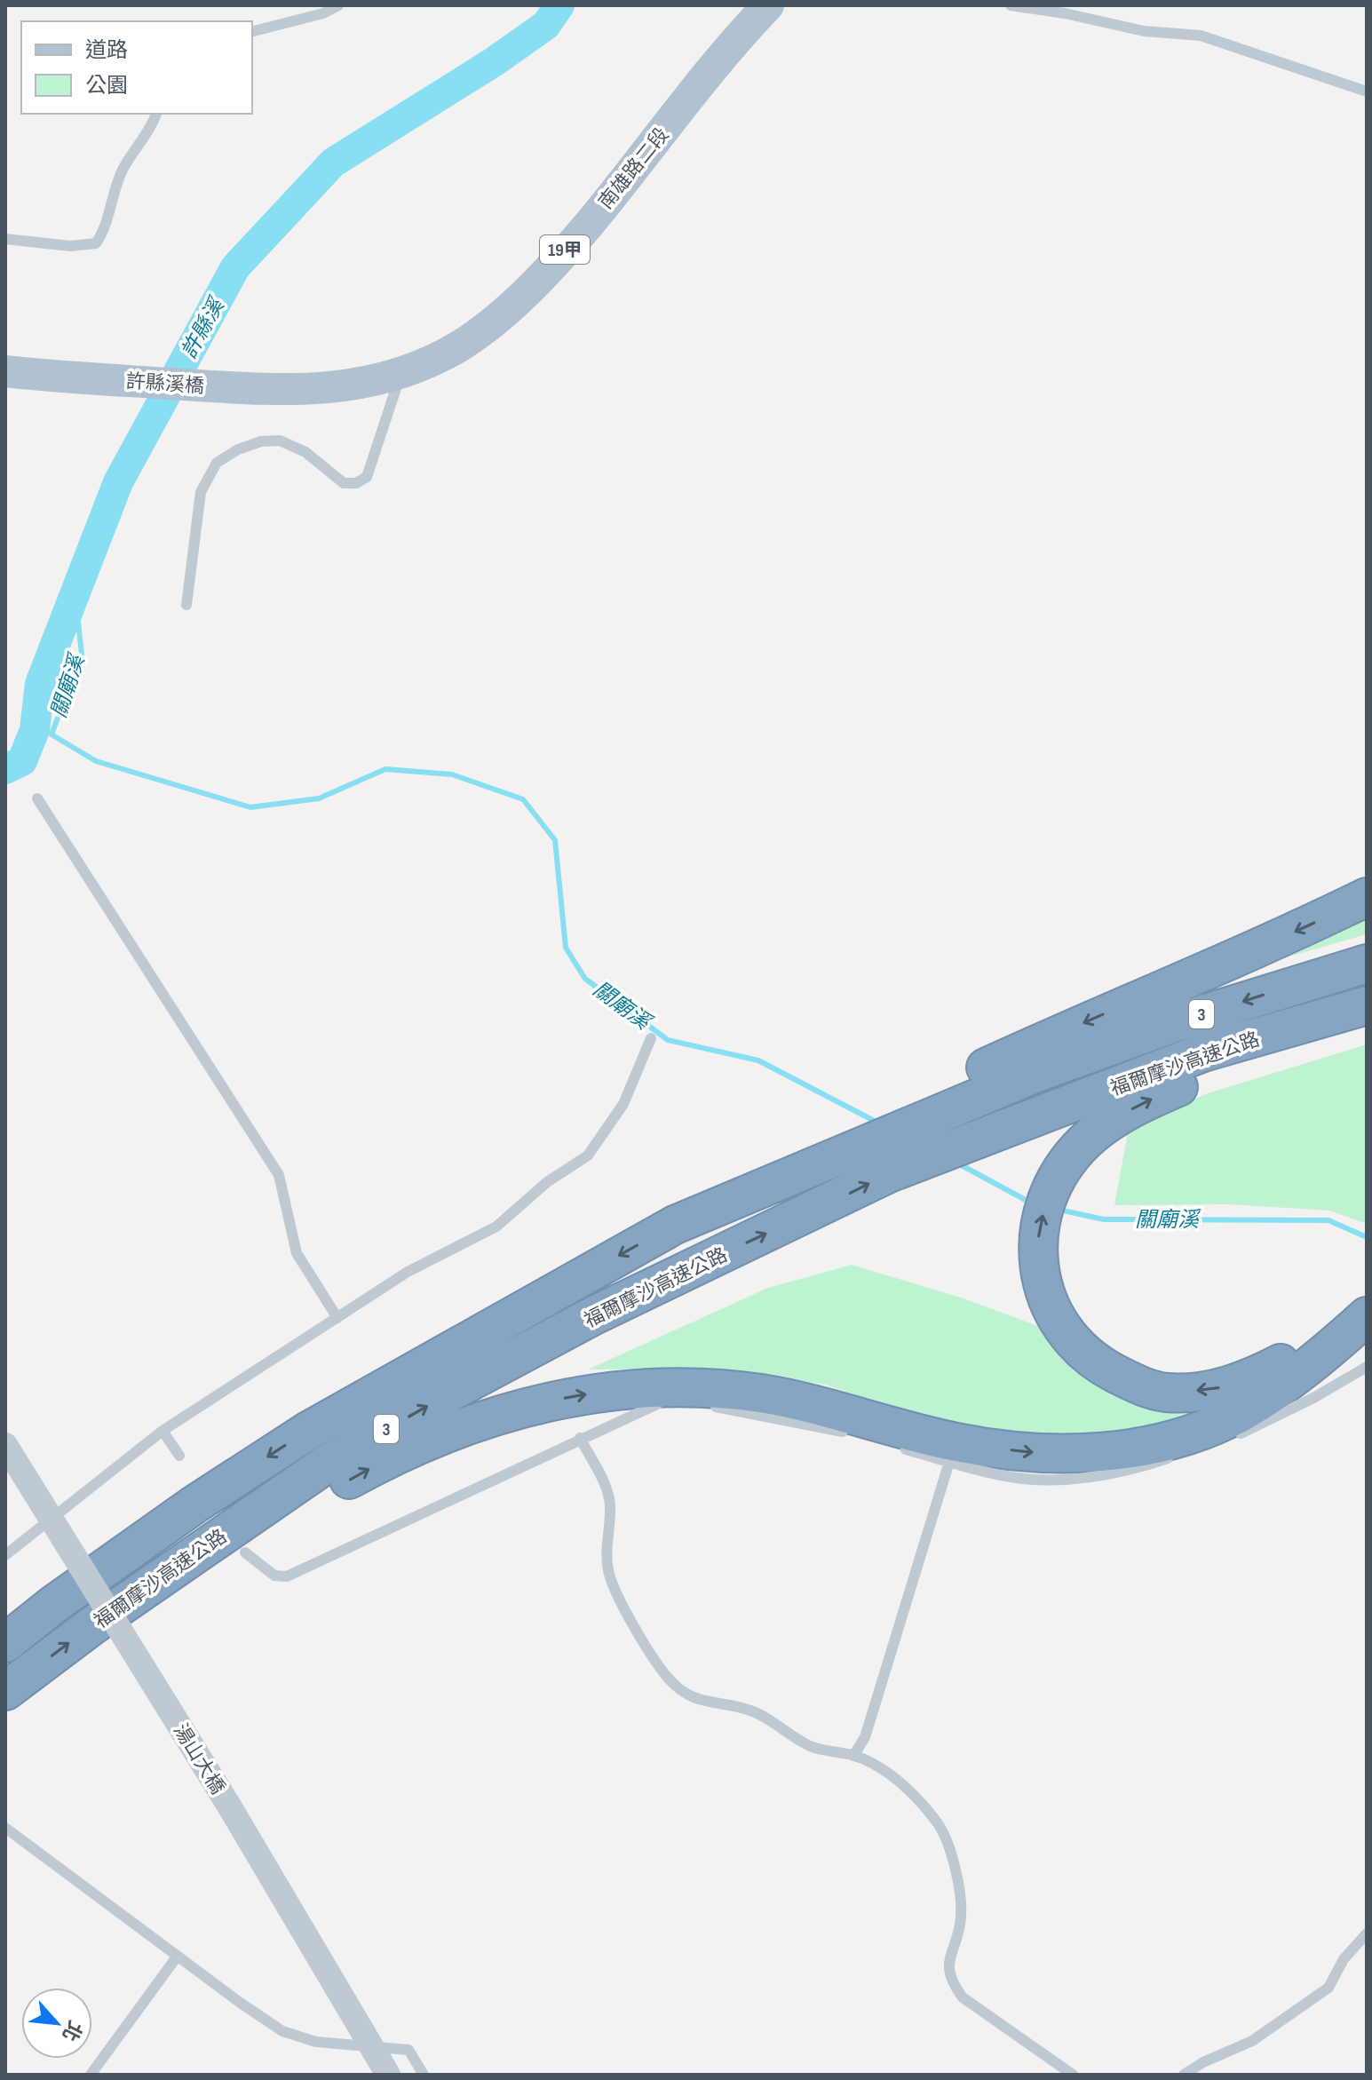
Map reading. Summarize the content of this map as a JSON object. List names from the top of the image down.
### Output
{
  "streets": {
    "highway": ["3", "福爾摩沙高速公路"],
    "main road": ["南雄路二段", "19甲", "許縣溪橋"],
    "street": ["湯山大橋"]
  },
  "crossings": [
    ["南雄路二段", "許縣溪橋"]
  ],
  "water": ["許縣溪", "關廟溪"],
  "legend": ["道路", "公園"],
  "north": "bottom right"
}
